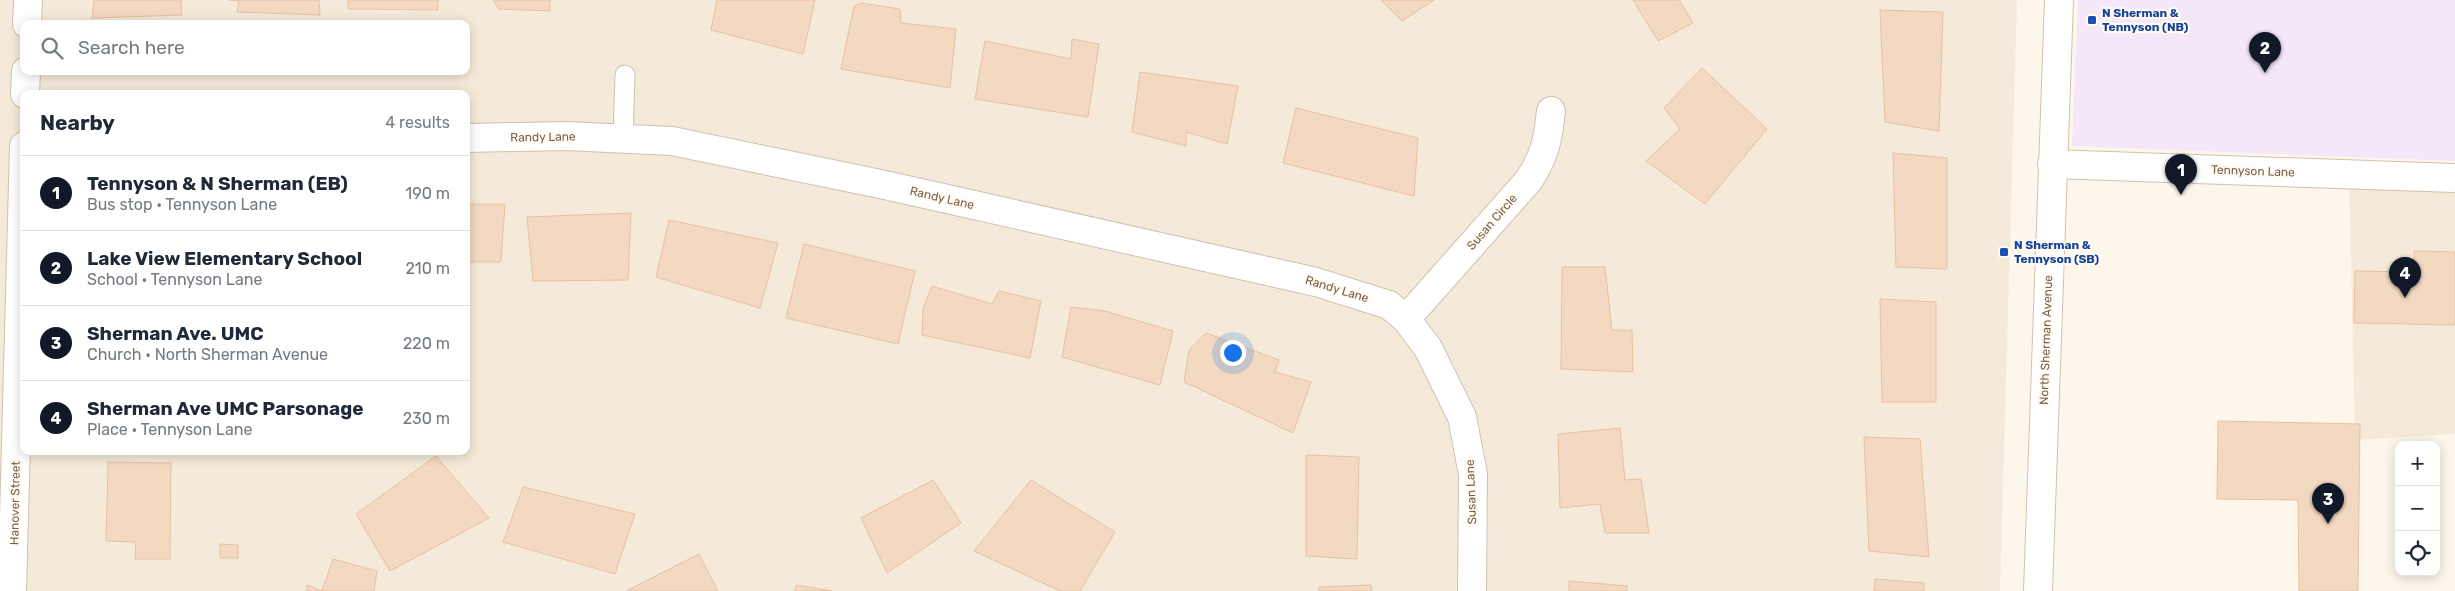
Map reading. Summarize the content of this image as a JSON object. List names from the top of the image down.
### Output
{
  "streets": {
    "street": [
      "Randy Lane",
      "Tennyson Lane",
      "Susan Circle",
      "North Sherman Avenue",
      "Susan Lane",
      "Hanover Street"
    ]
  },
  "crossings": [
    ["Randy Lane", "Susan Circle"],
    ["Randy Lane", "Susan Lane"],
    ["Tennyson Lane", "North Sherman Avenue"],
    ["Susan Circle", "Susan Lane"]
  ],
  "places": {
    "transit": ["N Sherman & Tennyson (NB)", "N Sherman & Tennyson (SB)"]
  },
  "page": {
    "search": "Search here",
    "pins": [
      "2",
      "1",
      "4",
      "3"
    ],
    "heading": ["Nearby", "4 results"],
    "list": [
      {
        "mark": "1",
        "name": "Tennyson & N Sherman (EB)",
        "note": "Bus stop · Tennyson Lane",
        "value": "190 m"
      },
      {
        "mark": "2",
        "name": "Lake View Elementary School",
        "note": "School · Tennyson Lane",
        "value": "210 m"
      },
      {
        "mark": "3",
        "name": "Sherman Ave. UMC",
        "note": "Church · North Sherman Avenue",
        "value": "220 m"
      },
      {
        "mark": "4",
        "name": "Sherman Ave UMC Parsonage",
        "note": "Place · Tennyson Lane",
        "value": "230 m"
      }
    ],
    "map_buttons": ["+", "−"]
  }
}
